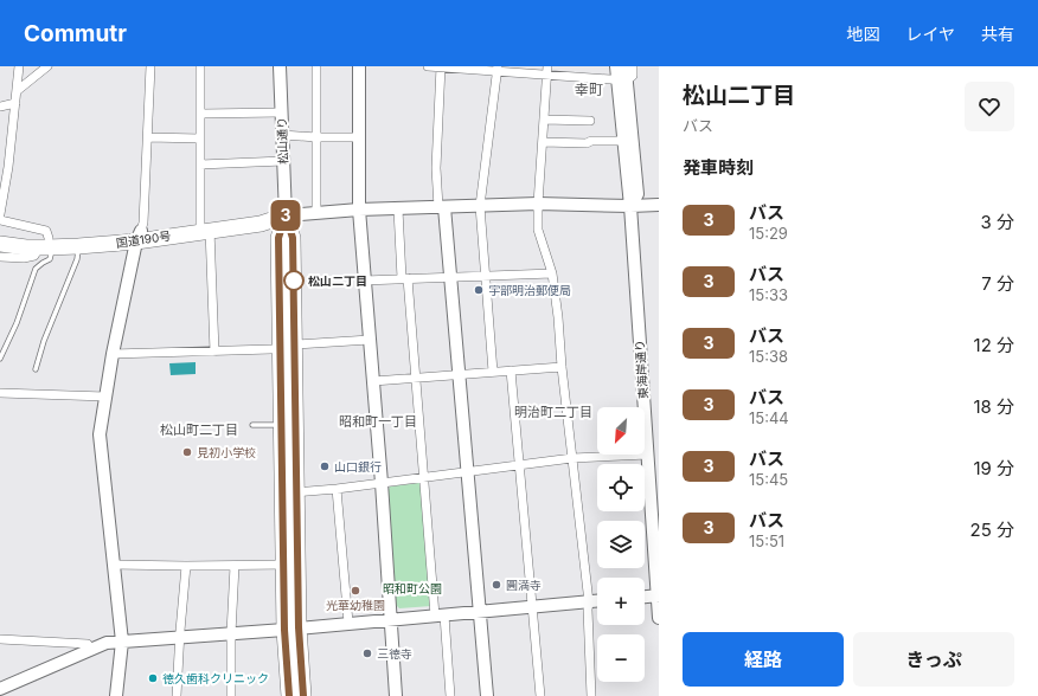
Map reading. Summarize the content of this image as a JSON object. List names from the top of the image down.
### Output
{
  "streets": {
    "highway": ["国道190号"],
    "street": ["松山通り", "東海岸通り"]
  },
  "crossings": [
    ["松山通り", "国道190号"]
  ],
  "districts": [
    "幸町",
    "明治町二丁目",
    "昭和町一丁目",
    "松山町二丁目"
  ],
  "parks": ["昭和町公園"],
  "places": [
    "松山二丁目",
    "宇部明治郵便局",
    "見初小学校",
    "山口銀行",
    "圓満寺",
    "光華幼稚園",
    "三徳寺",
    "徳久歯科クリニック"
  ],
  "lines": ["bus line 3"],
  "north": "bottom left",
  "page": {
    "header": "Commutr",
    "nav": ["地図", "レイヤ", "共有"],
    "on_map": "3",
    "heading": [
      ["松山二丁目", "バス"],
      "発車時刻"
    ],
    "list": [
      {
        "mark": "3",
        "name": "バス",
        "note": "15:29",
        "value": "3 分"
      },
      {
        "mark": "3",
        "name": "バス",
        "note": "15:33",
        "value": "7 分"
      },
      {
        "mark": "3",
        "name": "バス",
        "note": "15:38",
        "value": "12 分"
      },
      {
        "mark": "3",
        "name": "バス",
        "note": "15:44",
        "value": "18 分"
      },
      {
        "mark": "3",
        "name": "バス",
        "note": "15:45",
        "value": "19 分"
      },
      {
        "mark": "3",
        "name": "バス",
        "note": "15:51",
        "value": "25 分"
      }
    ],
    "map_buttons": ["+", "−"],
    "buttons": ["経路", "きっぷ"]
  }
}
